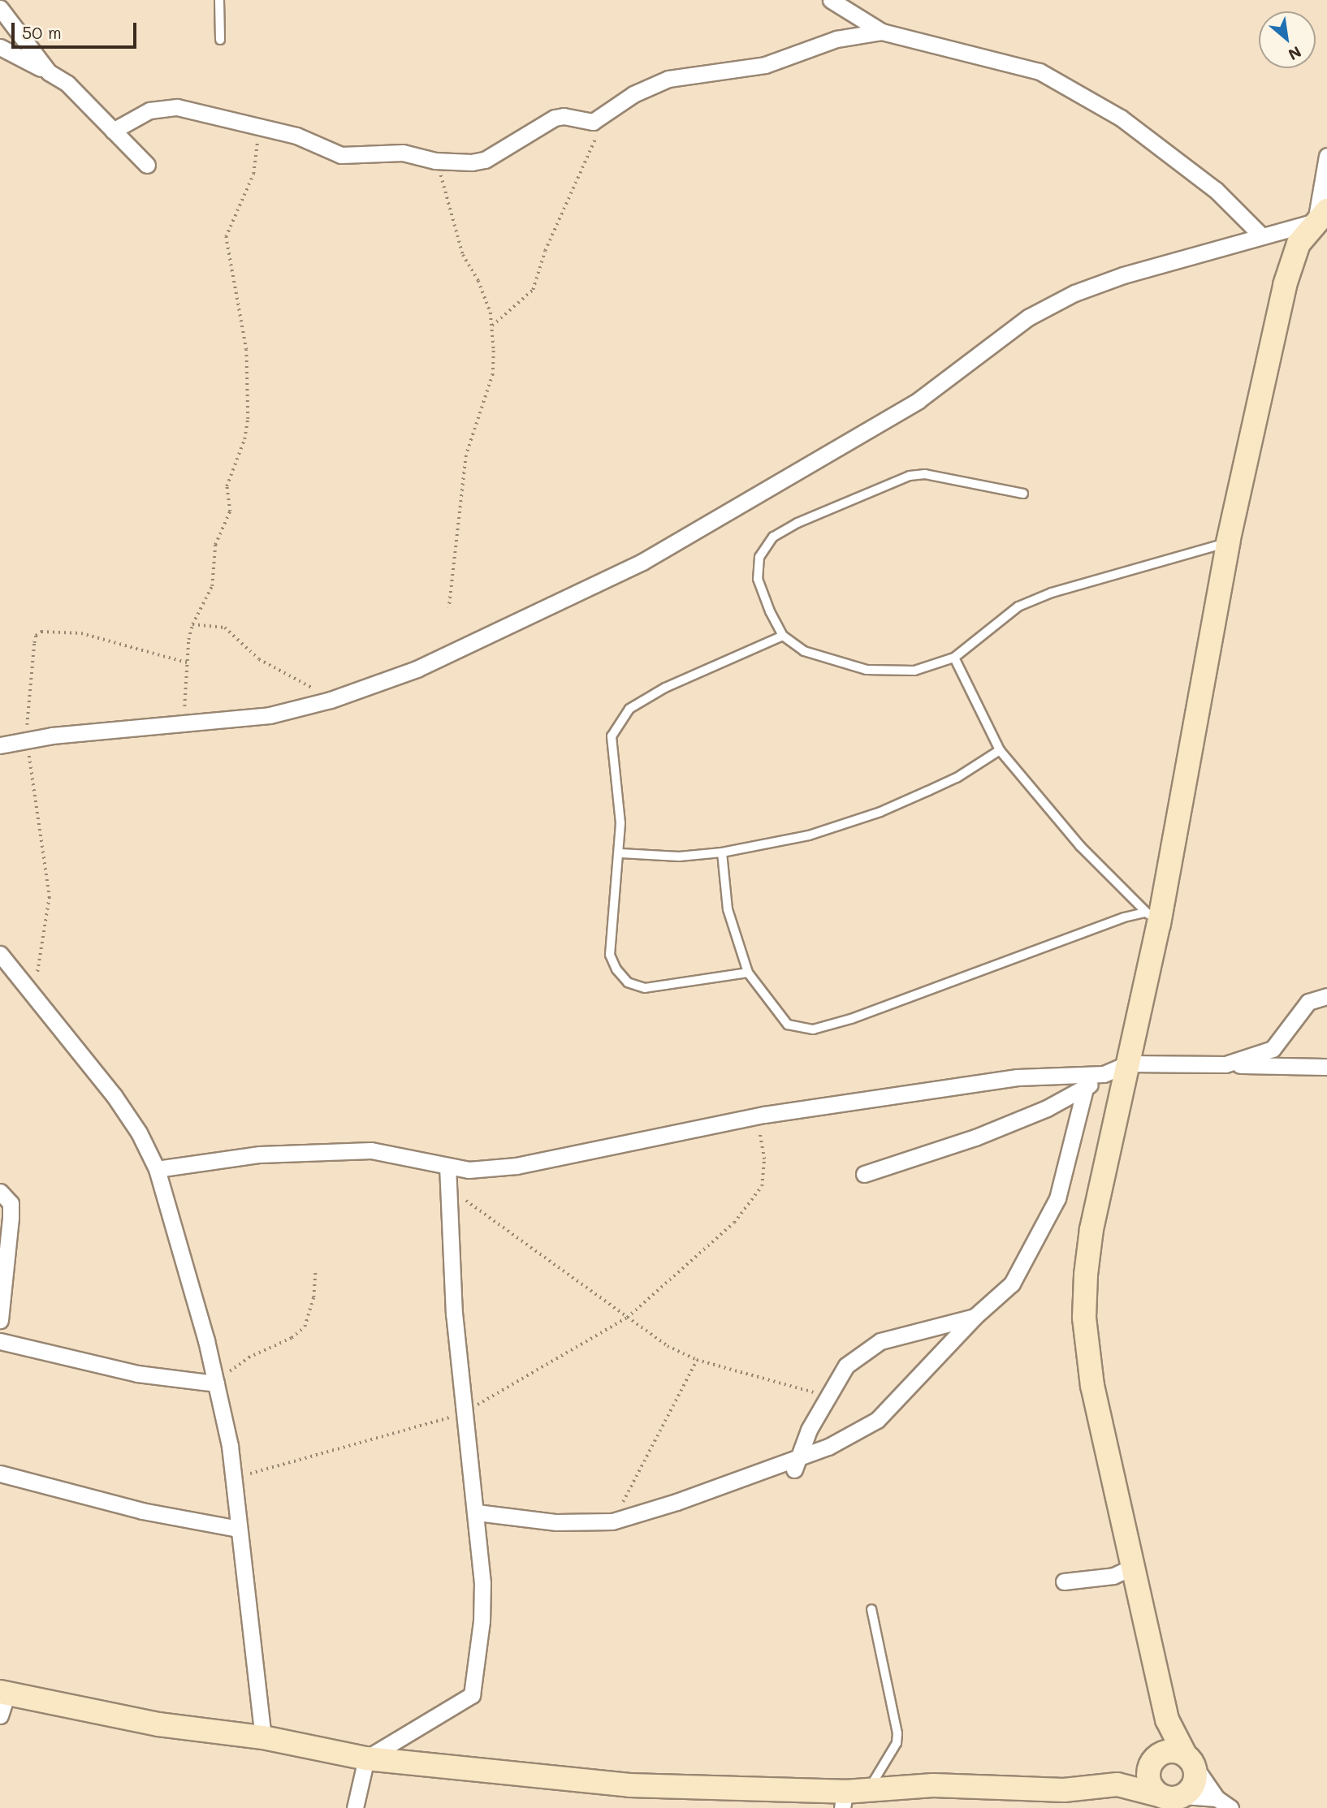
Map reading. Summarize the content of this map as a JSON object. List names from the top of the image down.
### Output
{
  "scale_bar": "50 m",
  "north": "bottom right"
}
